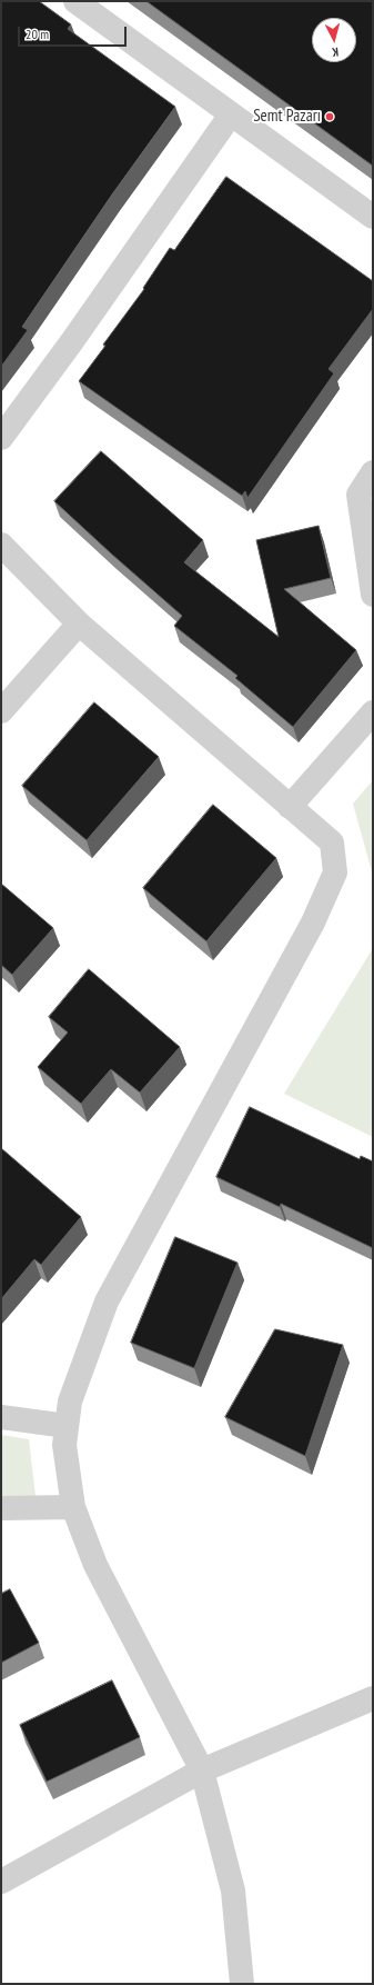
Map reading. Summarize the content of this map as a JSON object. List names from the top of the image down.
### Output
{
  "places": ["Semt Pazarı"],
  "scale_bar": "20 m",
  "north": "bottom"
}
